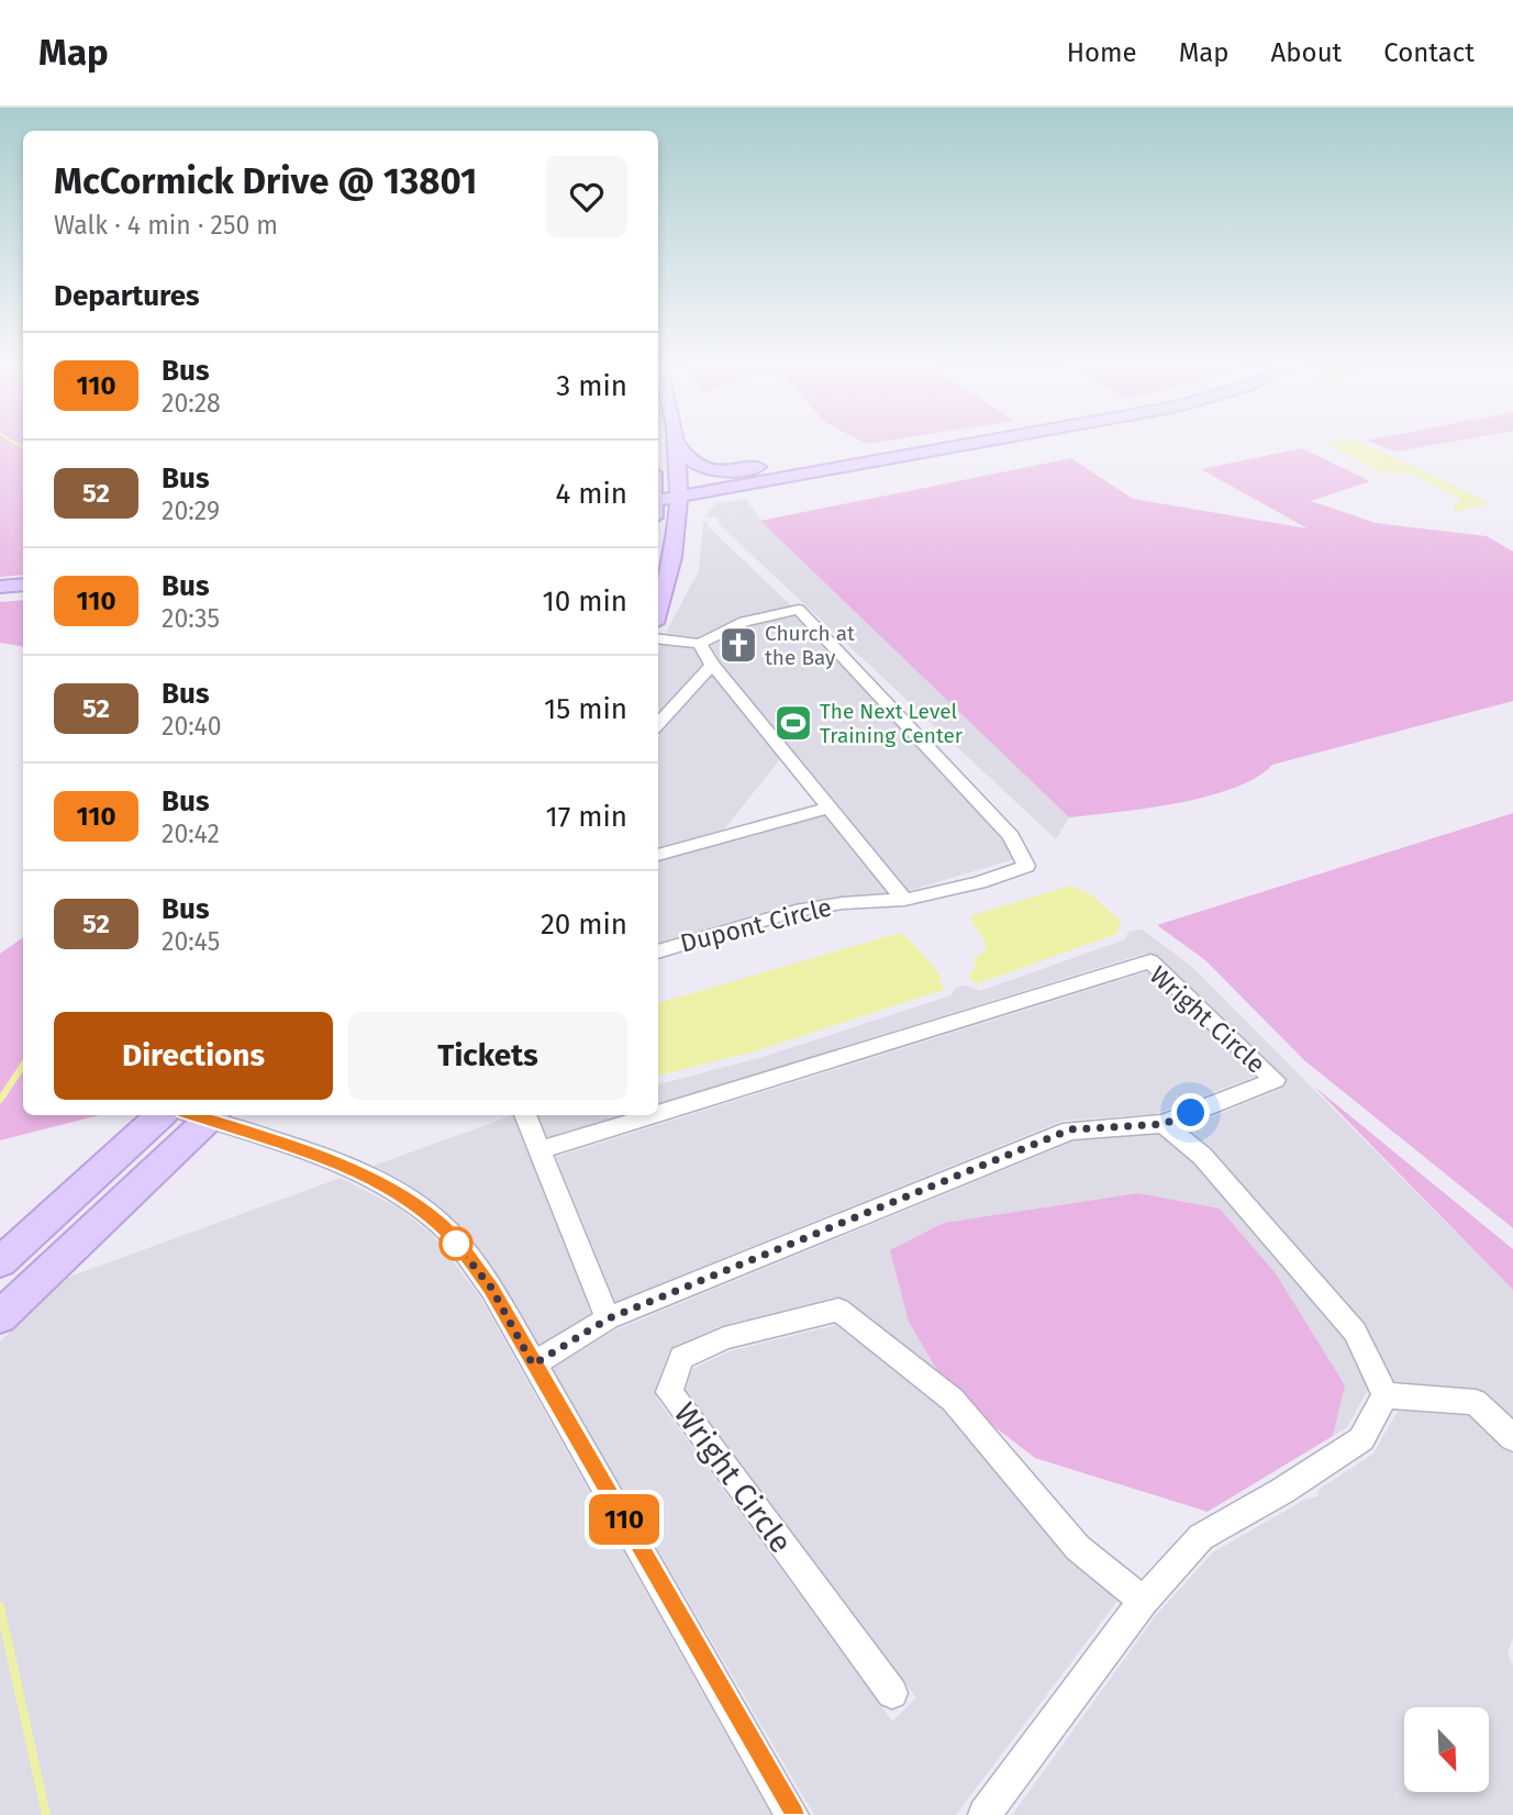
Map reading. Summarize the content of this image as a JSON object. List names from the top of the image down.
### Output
{
  "streets": {
    "street": ["Dupont Circle", "Wright Circle"]
  },
  "places": {
    "church": ["Church at the Bay"],
    "sports": ["The Next Level Training Center"]
  },
  "lines": ["bus line 110"],
  "north": "bottom right",
  "page": {
    "header": "Map",
    "nav": [
      "Home",
      "Map",
      "About",
      "Contact"
    ],
    "on_map": "110",
    "heading": [
      ["McCormick Drive @ 13801", "Walk · 4 min · 250 m"],
      "Departures"
    ],
    "list": [
      {
        "mark": "110",
        "name": "Bus",
        "note": "20:28",
        "value": "3 min"
      },
      {
        "mark": "52",
        "name": "Bus",
        "note": "20:29",
        "value": "4 min"
      },
      {
        "mark": "110",
        "name": "Bus",
        "note": "20:35",
        "value": "10 min"
      },
      {
        "mark": "52",
        "name": "Bus",
        "note": "20:40",
        "value": "15 min"
      },
      {
        "mark": "110",
        "name": "Bus",
        "note": "20:42",
        "value": "17 min"
      },
      {
        "mark": "52",
        "name": "Bus",
        "note": "20:45",
        "value": "20 min"
      }
    ],
    "buttons": ["Directions", "Tickets"]
  }
}
